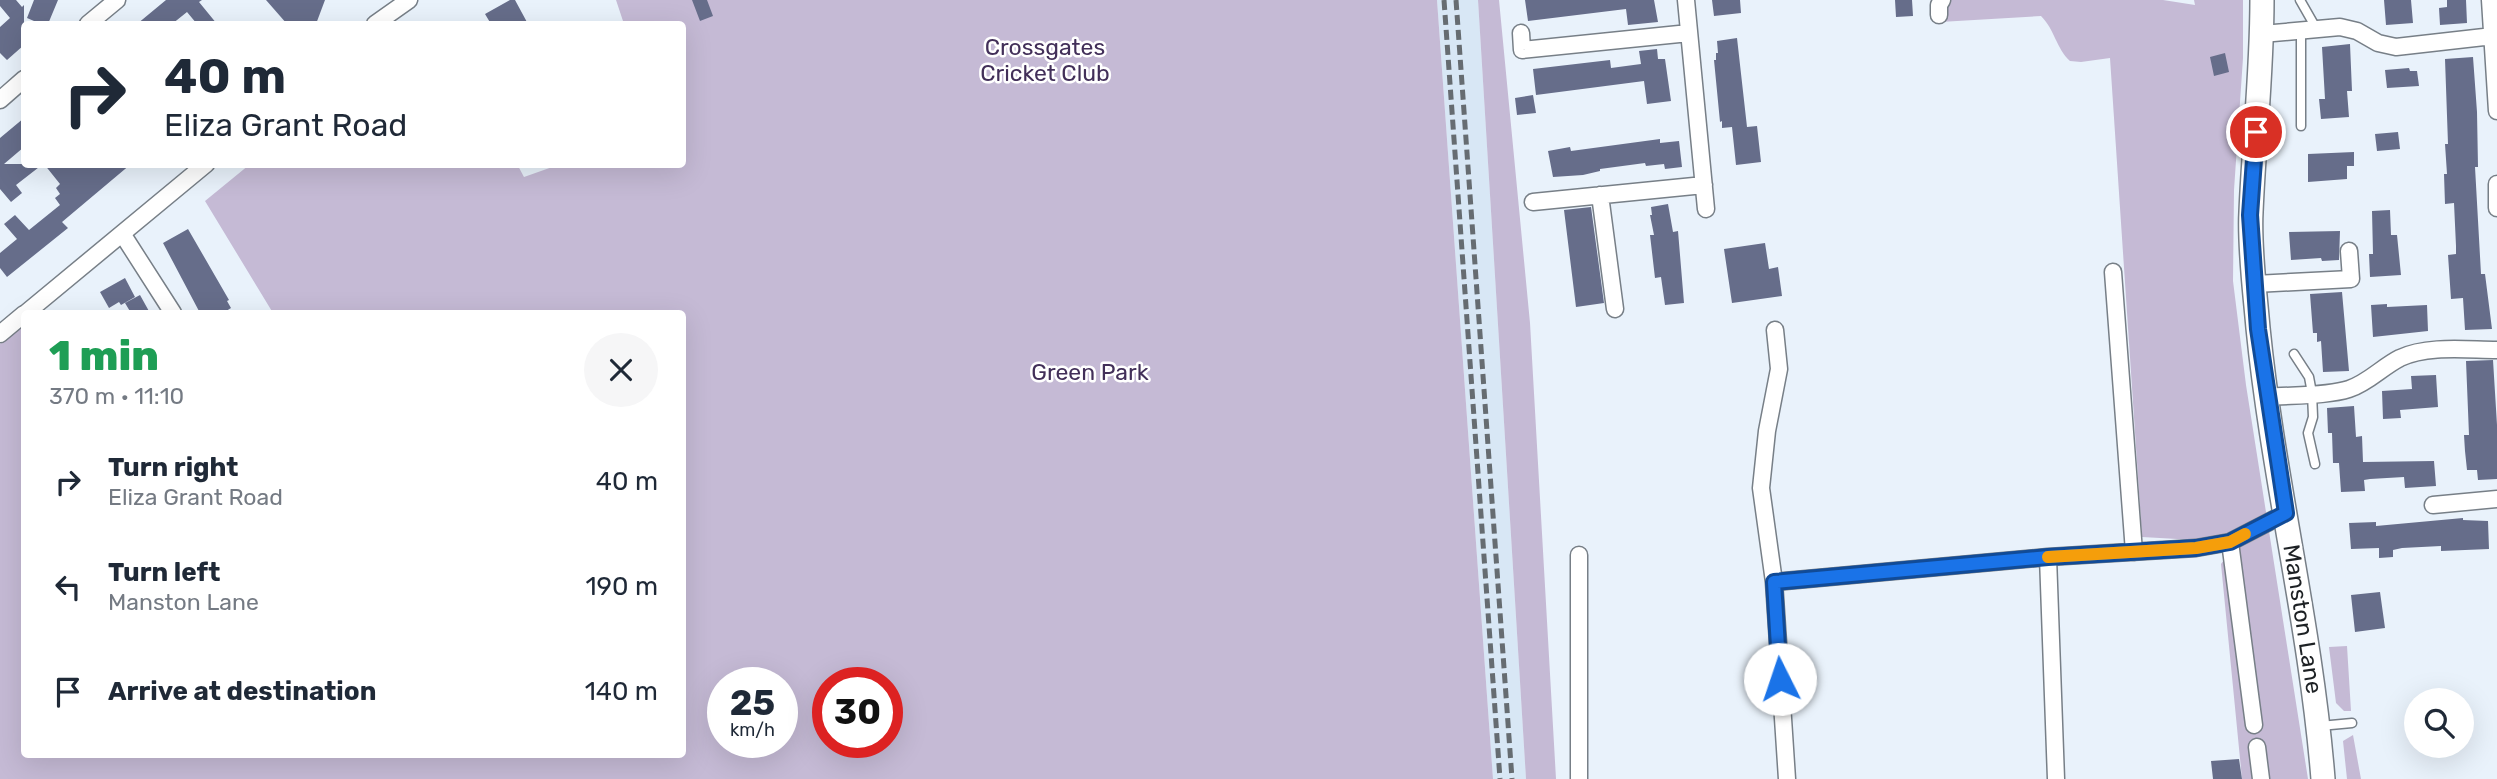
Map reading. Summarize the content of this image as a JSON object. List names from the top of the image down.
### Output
{
  "streets": {
    "street": ["Manston Lane"]
  },
  "parks": ["Crossgates Cricket Club", "Green Park"],
  "page": {
    "turn": ["40 m", "Eliza Grant Road"],
    "heading": ["1 min", "370 m · 11:10"],
    "list": [
      {
        "name": "Turn right",
        "note": "Eliza Grant Road",
        "value": "40 m"
      },
      {
        "name": "Turn left",
        "note": "Manston Lane",
        "value": "190 m"
      },
      {
        "name": "Arrive at destination",
        "value": "140 m"
      }
    ],
    "speed": "25 km/h",
    "limit": "30"
  }
}
